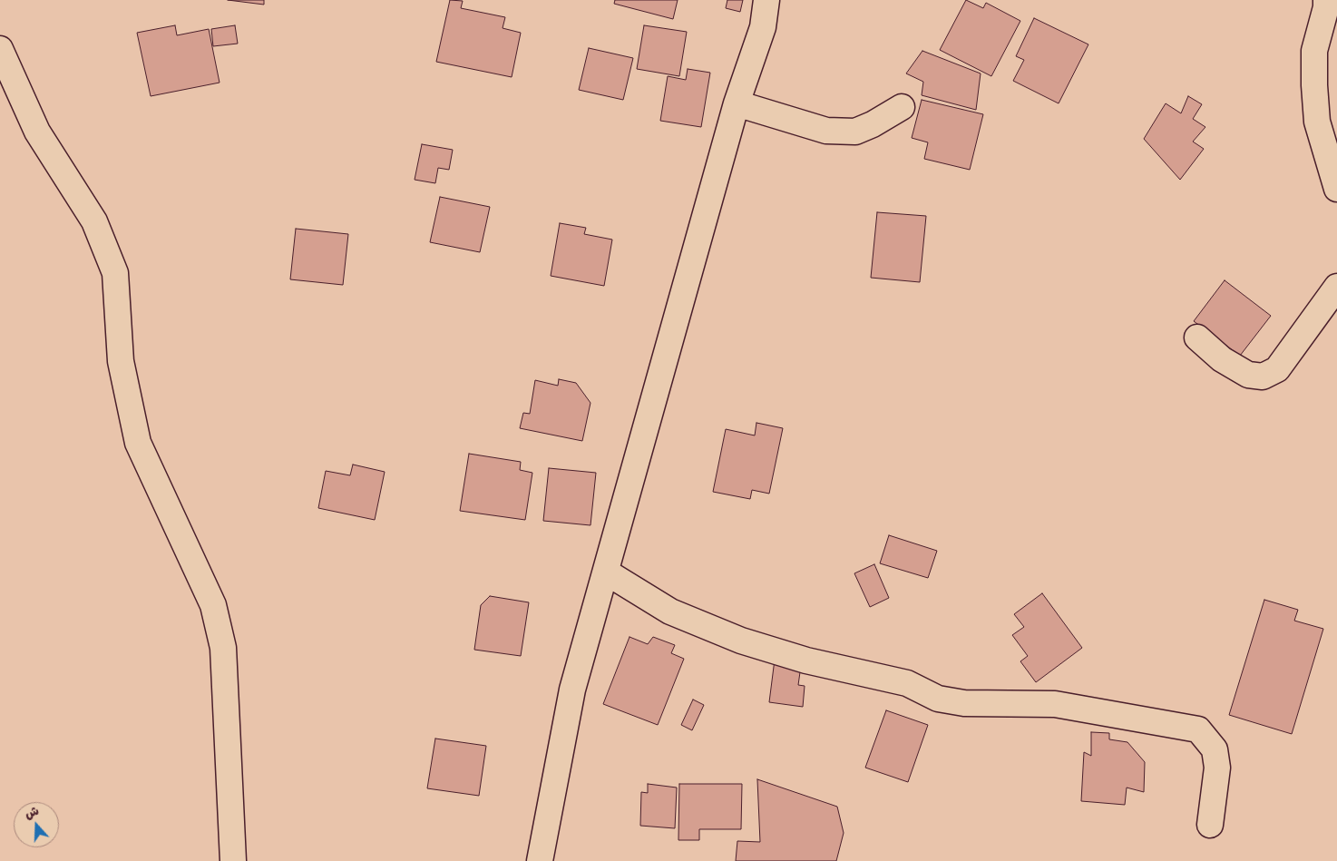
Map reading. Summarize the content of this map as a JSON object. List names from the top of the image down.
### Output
{
  "north": "top"
}
